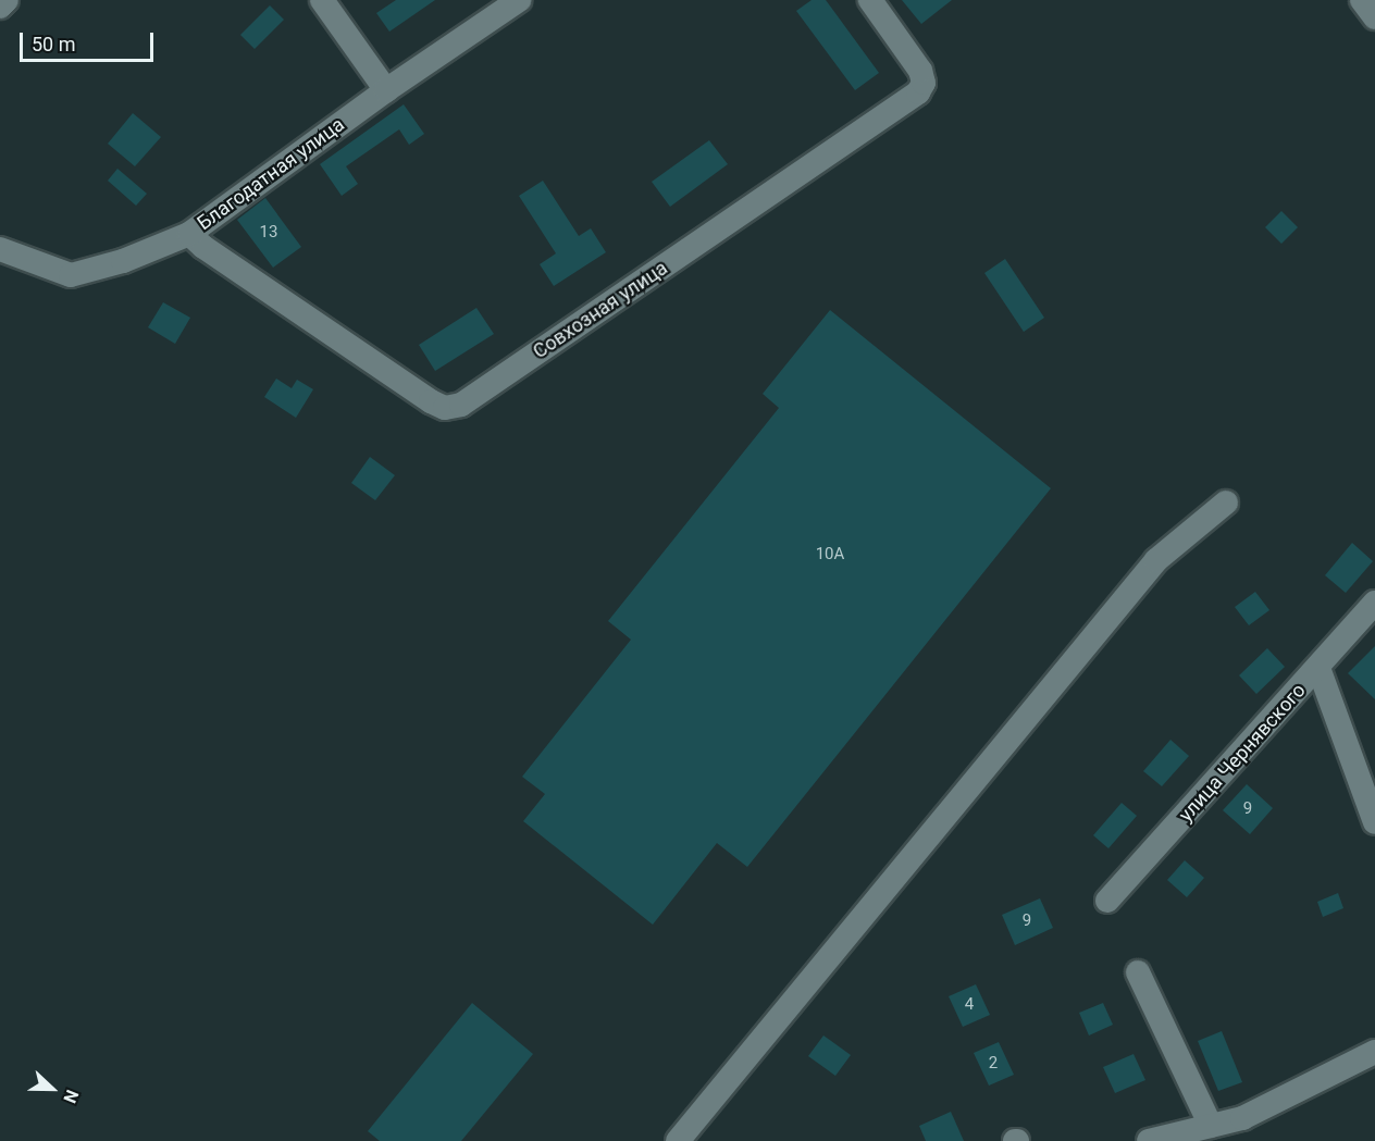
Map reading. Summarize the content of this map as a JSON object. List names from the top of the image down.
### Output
{
  "streets": {
    "street": ["Благодатная улица", "Совхозная улица", "улица Чернявского"]
  },
  "crossings": [
    ["Благодатная улица", "Совхозная улица"]
  ],
  "house_numbers": [
    "13",
    "10А",
    "9",
    "9",
    "4",
    "2"
  ],
  "scale_bar": "50 m",
  "north": "right"
}
